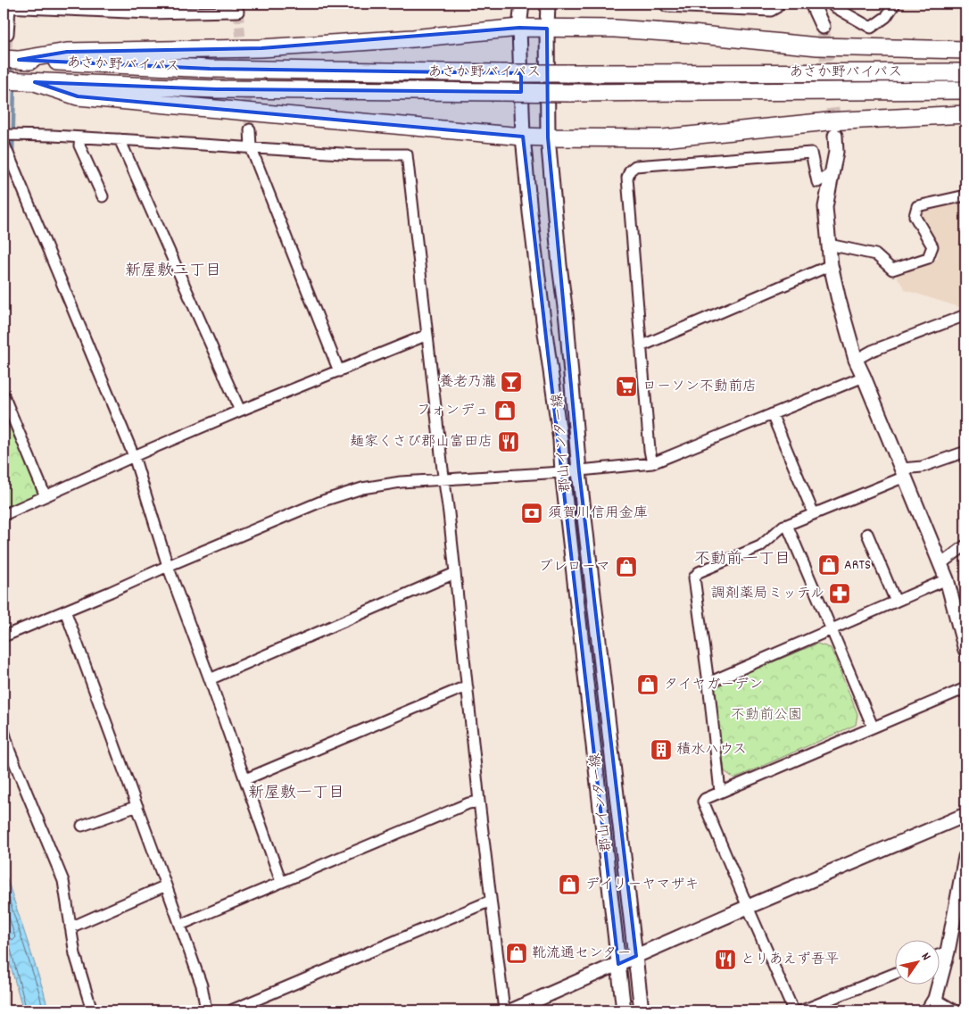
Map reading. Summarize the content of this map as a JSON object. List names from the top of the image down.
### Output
{
  "streets": {
    "highway": ["あさか野バイパス"],
    "street": ["郡山インター線"]
  },
  "districts": ["新屋敷二丁目", "不動前一丁目", "新屋敷一丁目"],
  "parks": ["不動前公園"],
  "places": {
    "bar": ["養老乃瀧"],
    "supermarket": ["ローソン不動前店"],
    "shop": [
      "フォンデュ",
      "ARTS",
      "プレローマ",
      "タイヤガーデン",
      "デイリーヤマザキ",
      "靴流通センター"
    ],
    "restaurant": ["麺家くさび郡山富田店", "とりあえず吾平"],
    "bank": ["須賀川信用金庫"],
    "pharmacy": ["調剤薬局ミッテル"],
    "building": ["積水ハウス"]
  },
  "north": "top right"
}
